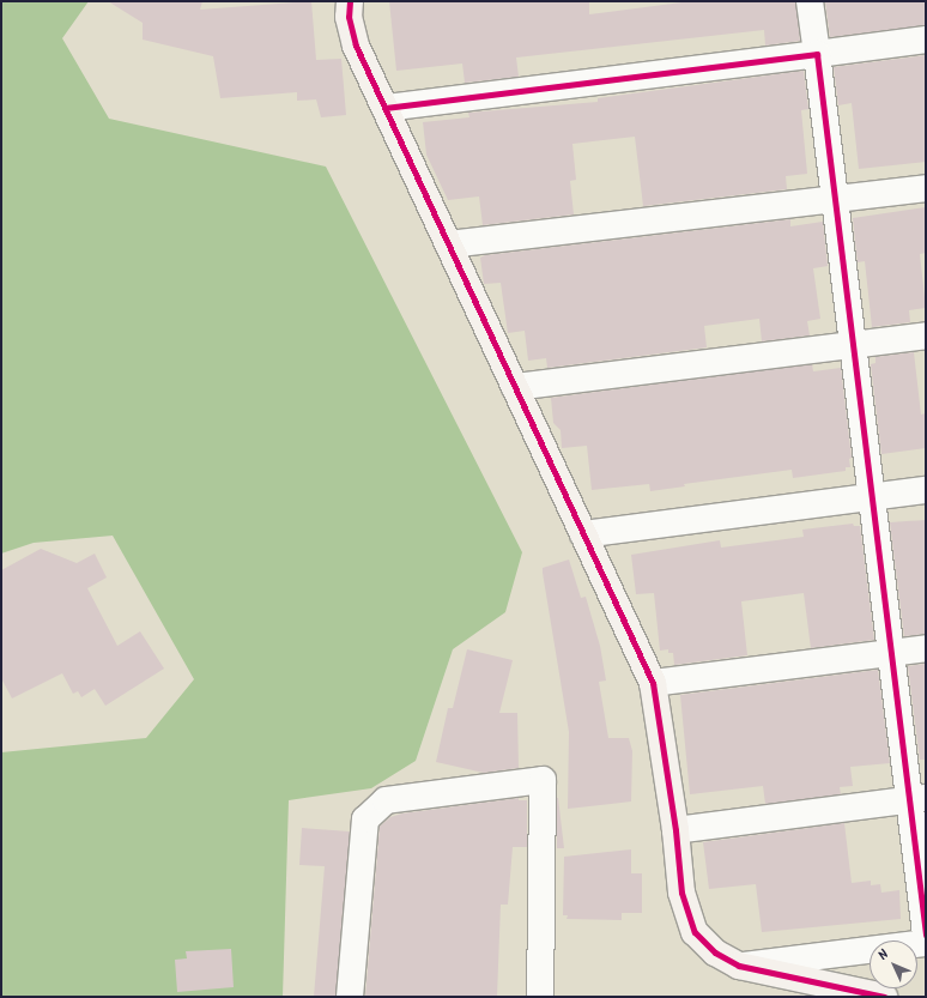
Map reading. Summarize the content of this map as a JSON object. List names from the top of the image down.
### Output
{
  "north": "top left"
}
